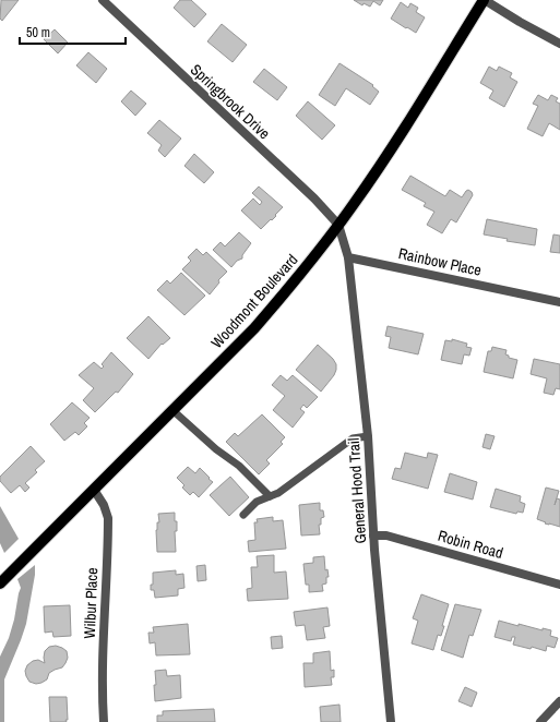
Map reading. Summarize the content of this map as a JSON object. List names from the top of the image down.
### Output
{
  "streets": {
    "main road": ["Woodmont Boulevard"],
    "street": [
      "Springbrook Drive",
      "Rainbow Place",
      "General Hood Trail",
      "Robin Road",
      "Wilbur Place"
    ]
  },
  "crossings": [
    ["Springbrook Drive", "Woodmont Boulevard"],
    ["Rainbow Place", "General Hood Trail"],
    ["Woodmont Boulevard", "Wilbur Place"],
    ["General Hood Trail", "Robin Road"]
  ],
  "scale_bar": "50 m"
}
